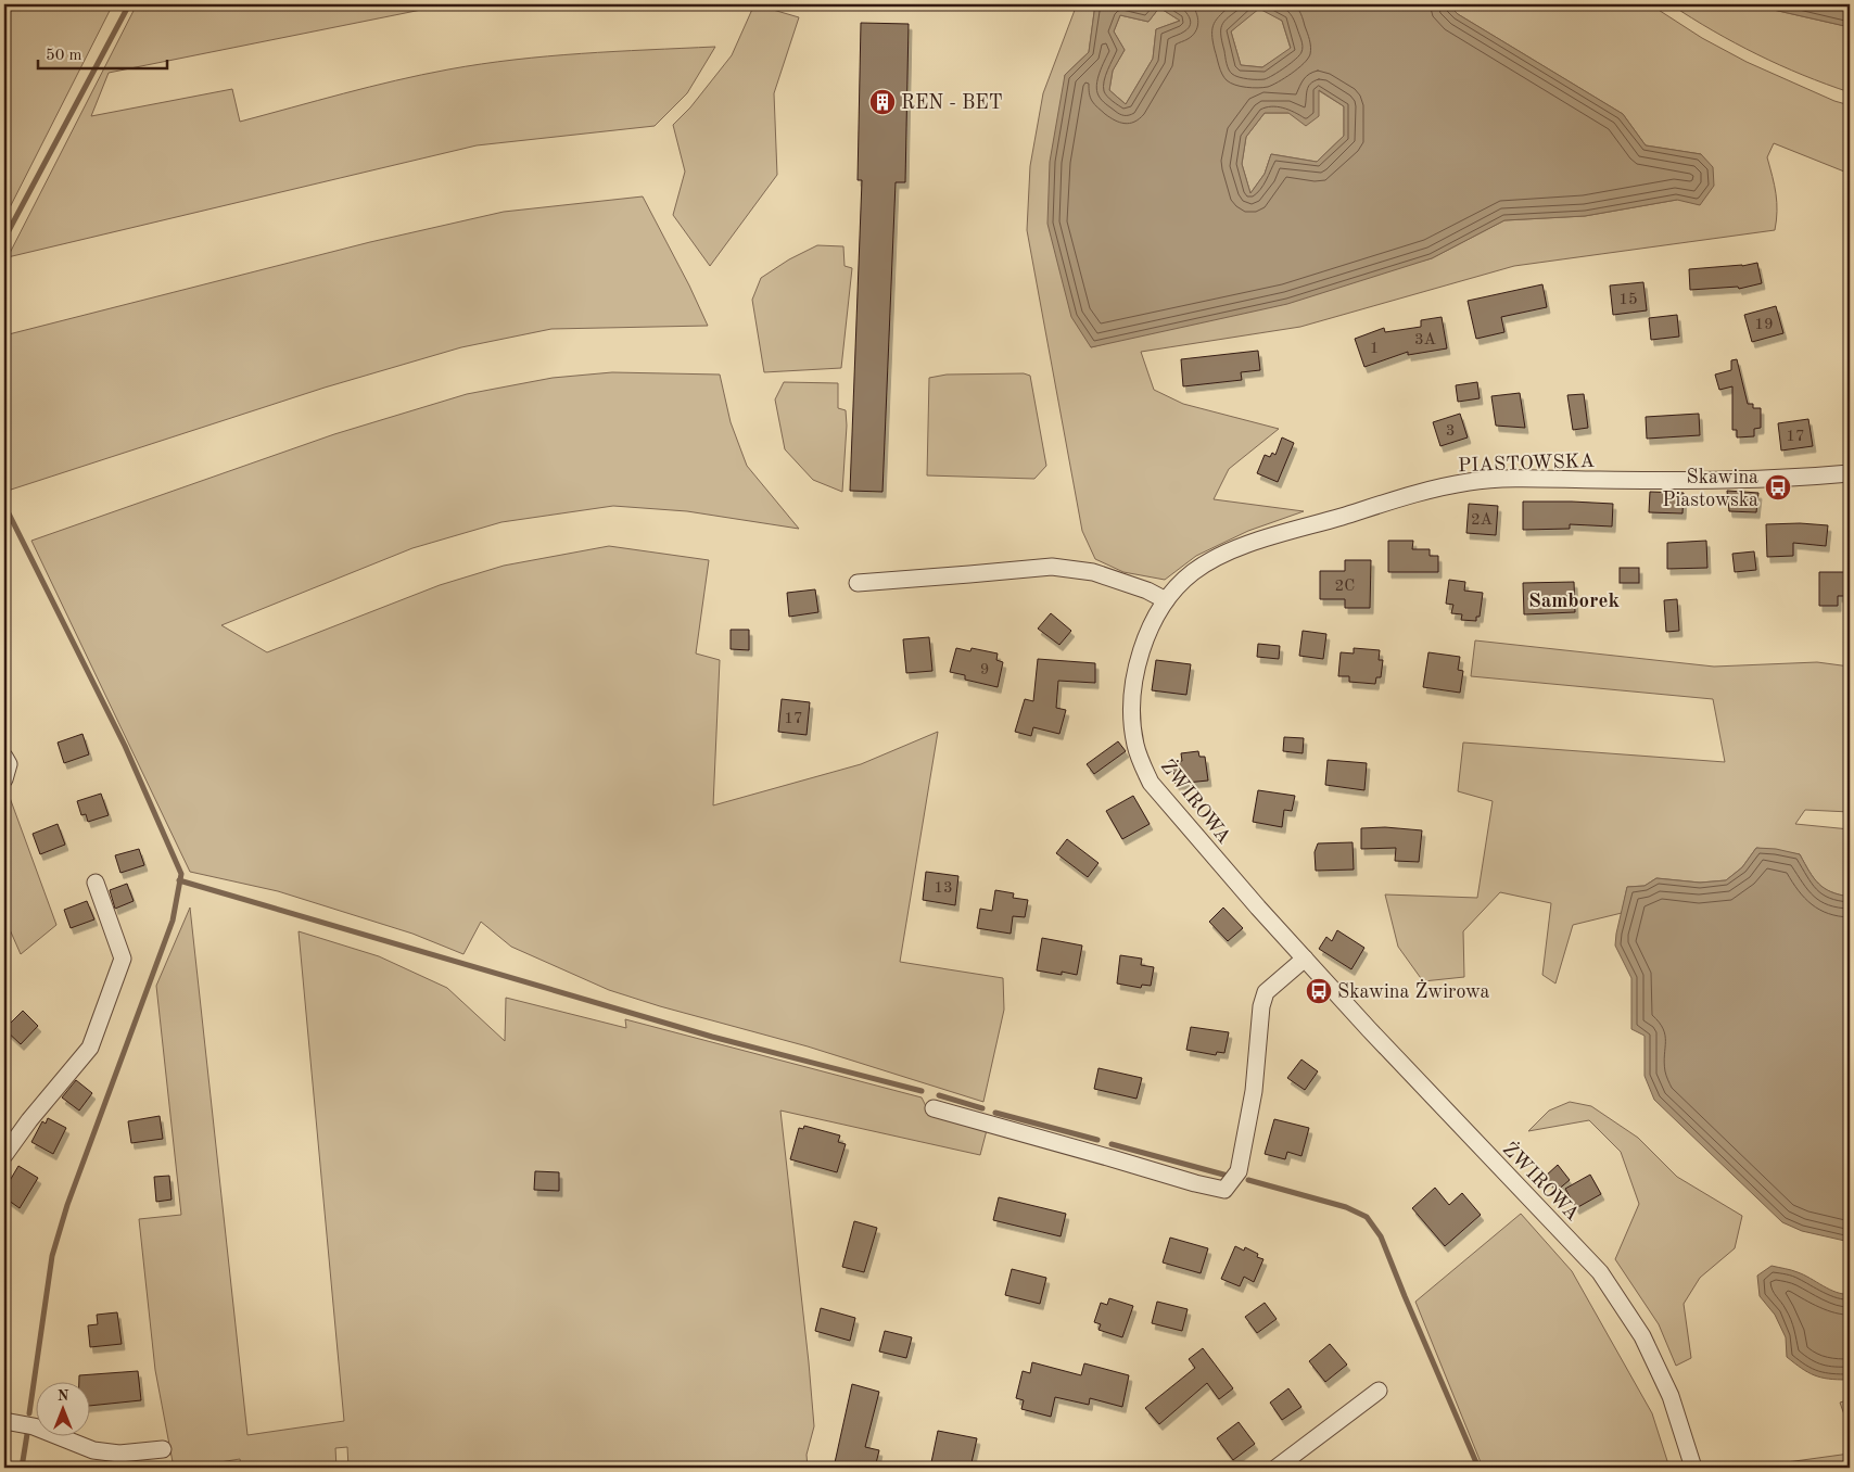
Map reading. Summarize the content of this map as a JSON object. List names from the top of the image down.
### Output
{
  "streets": {
    "street": ["PIASTOWSKA", "ŻWIROWA"]
  },
  "crossings": [
    ["PIASTOWSKA", "ŻWIROWA"]
  ],
  "districts": ["Samborek"],
  "places": {
    "building": ["REN - BET"],
    "bus stop": ["Skawina Piastowska", "Skawina Żwirowa"]
  },
  "house_numbers": [
    "15",
    "19",
    "3A",
    "1",
    "3",
    "17",
    "2A",
    "2C",
    "9",
    "17",
    "13"
  ],
  "scale_bar": "50 m",
  "north": "top"
}
